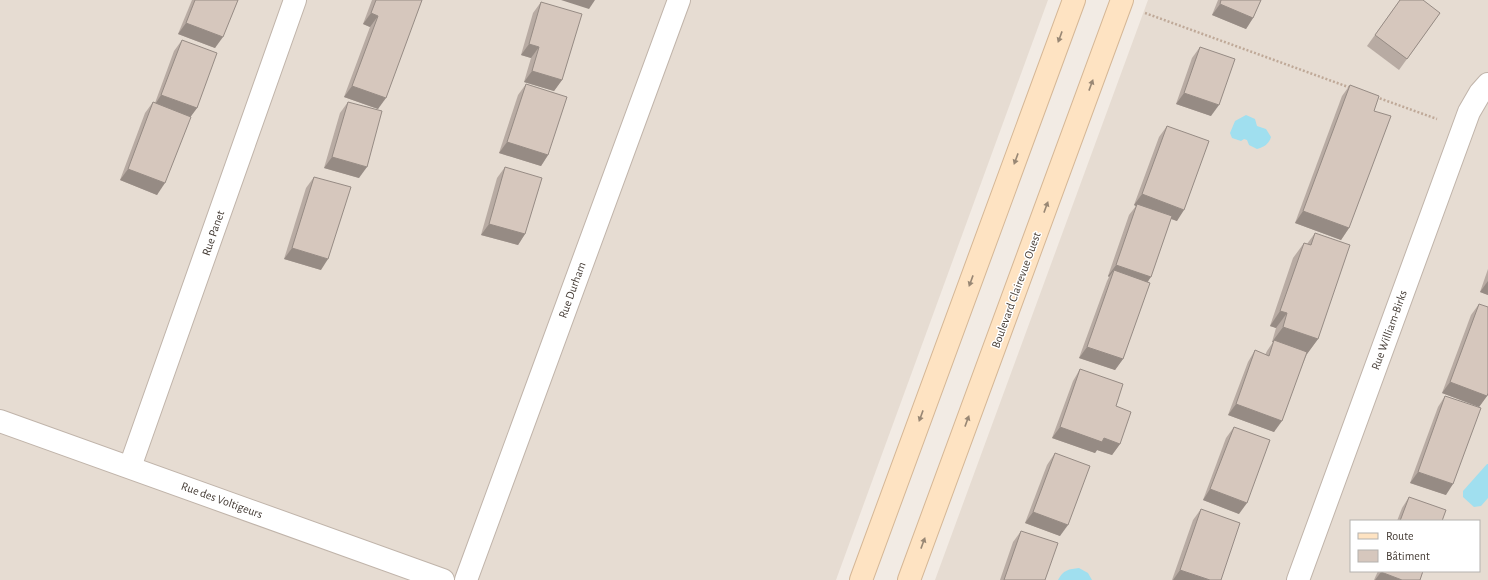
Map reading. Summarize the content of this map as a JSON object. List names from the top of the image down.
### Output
{
  "streets": {
    "street": [
      "Rue Panet",
      "Rue Durham",
      "Boulevard Clairevue Ouest",
      "Rue William-Birks",
      "Rue des Voltigeurs"
    ]
  },
  "crossings": [
    ["Rue Panet", "Rue des Voltigeurs"]
  ],
  "legend": ["Route", "Bâtiment"]
}
